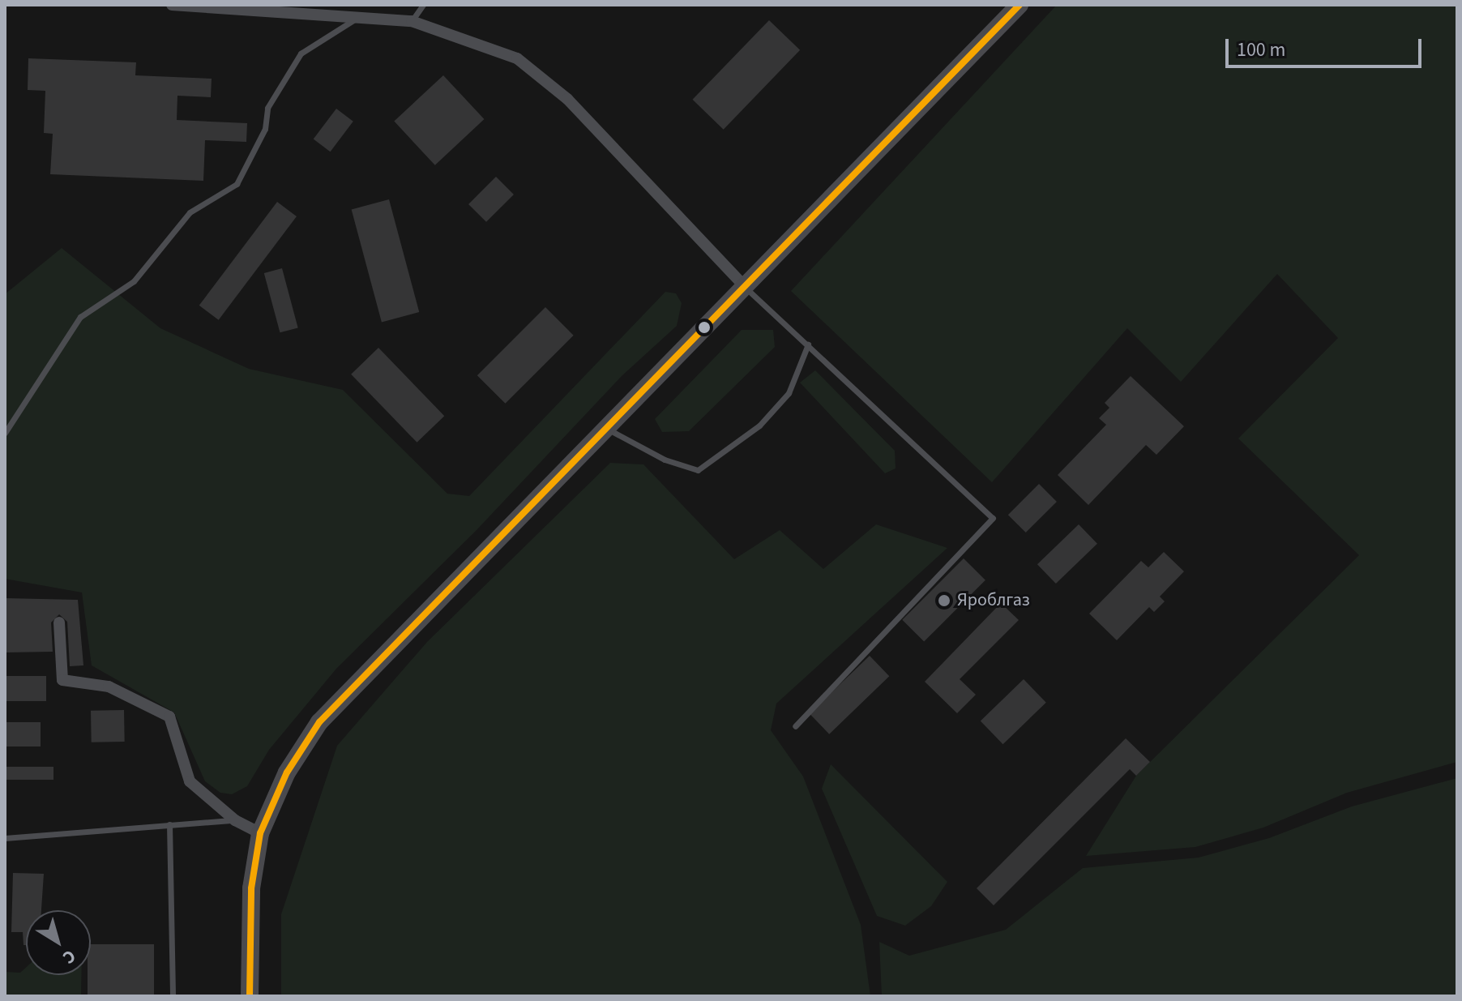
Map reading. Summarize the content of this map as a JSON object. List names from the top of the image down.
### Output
{
  "places": ["Яроблгаз"],
  "scale_bar": "100 m",
  "north": "bottom right"
}
